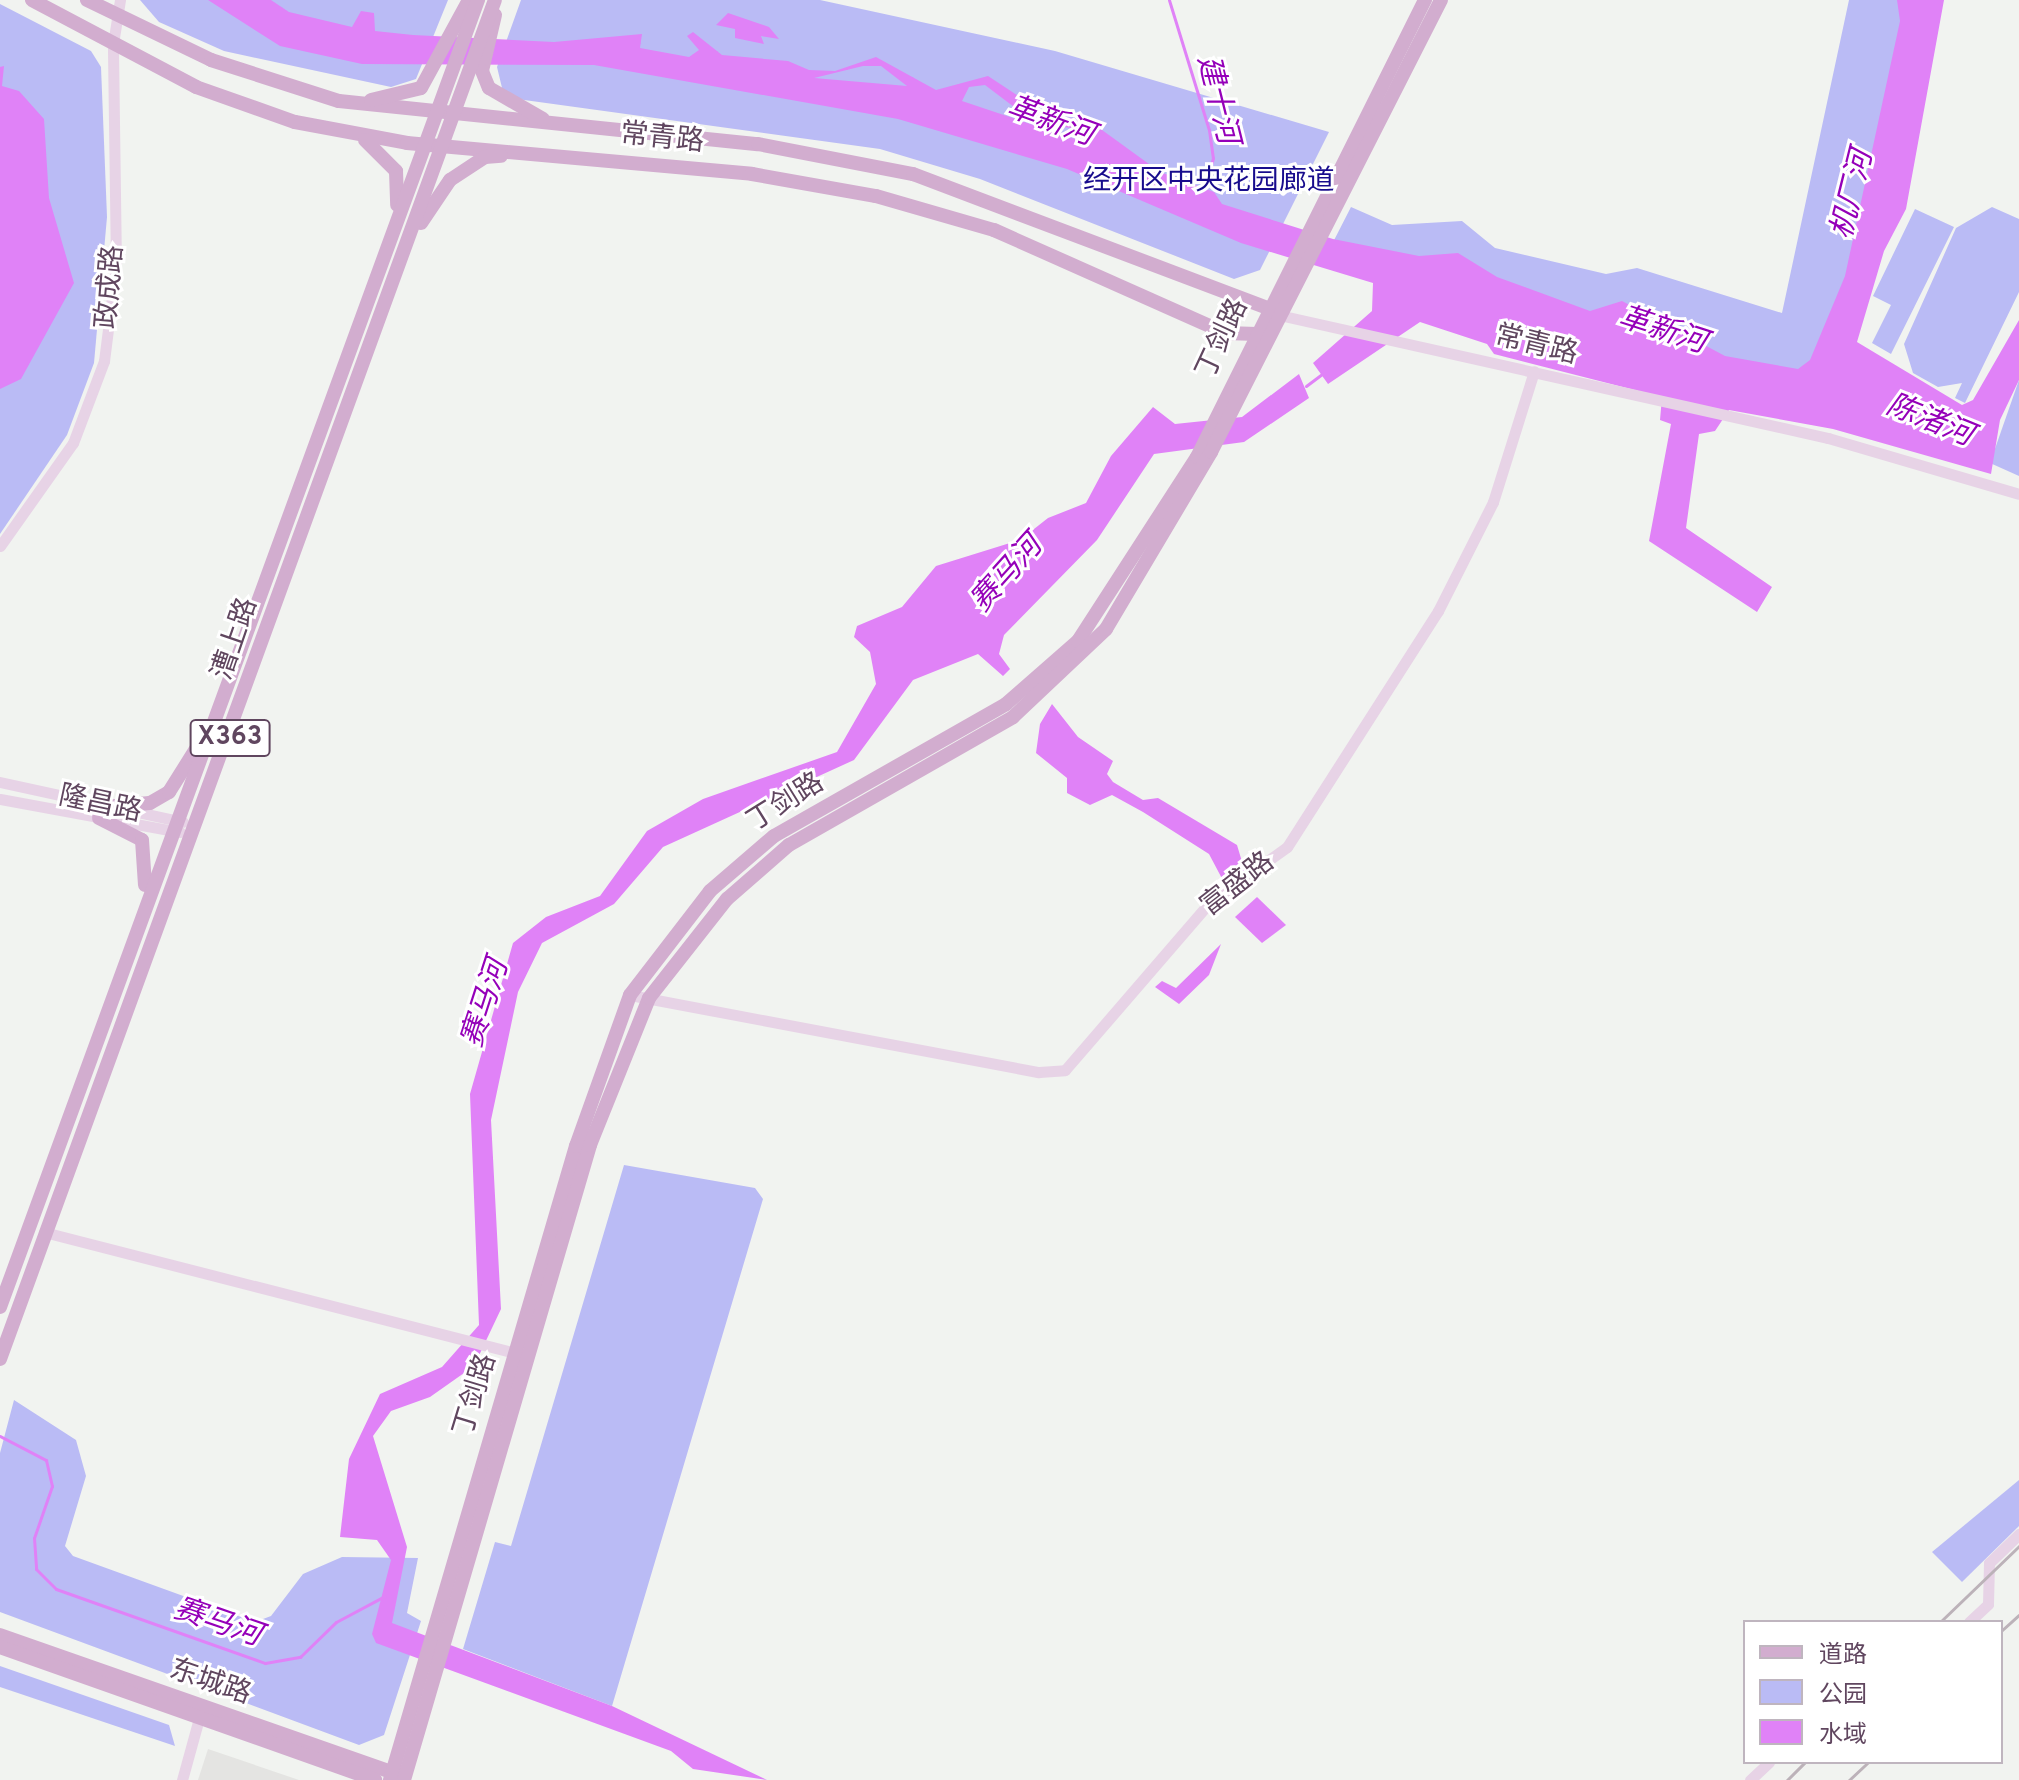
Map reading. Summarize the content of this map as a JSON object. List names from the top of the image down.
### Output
{
  "streets": {
    "main road": [
      "常青路",
      "丁剑路",
      "漕上路",
      "X363",
      "东城路"
    ],
    "street": ["政成路", "隆昌路", "富盛路"]
  },
  "crossings": [
    ["常青路", "政成路"],
    ["常青路", "丁剑路"],
    ["常青路", "漕上路"],
    ["常青路", "X363"],
    ["常青路", "富盛路"],
    ["丁剑路", "富盛路"],
    ["丁剑路", "东城路"],
    ["漕上路", "X363"],
    ["漕上路", "隆昌路"]
  ],
  "water": [
    "建十河",
    "革新河",
    "机厂河",
    "陈渚河",
    "赛马河"
  ],
  "parks": ["经开区中央花园廊道"],
  "legend": ["道路", "公园", "水域"]
}
